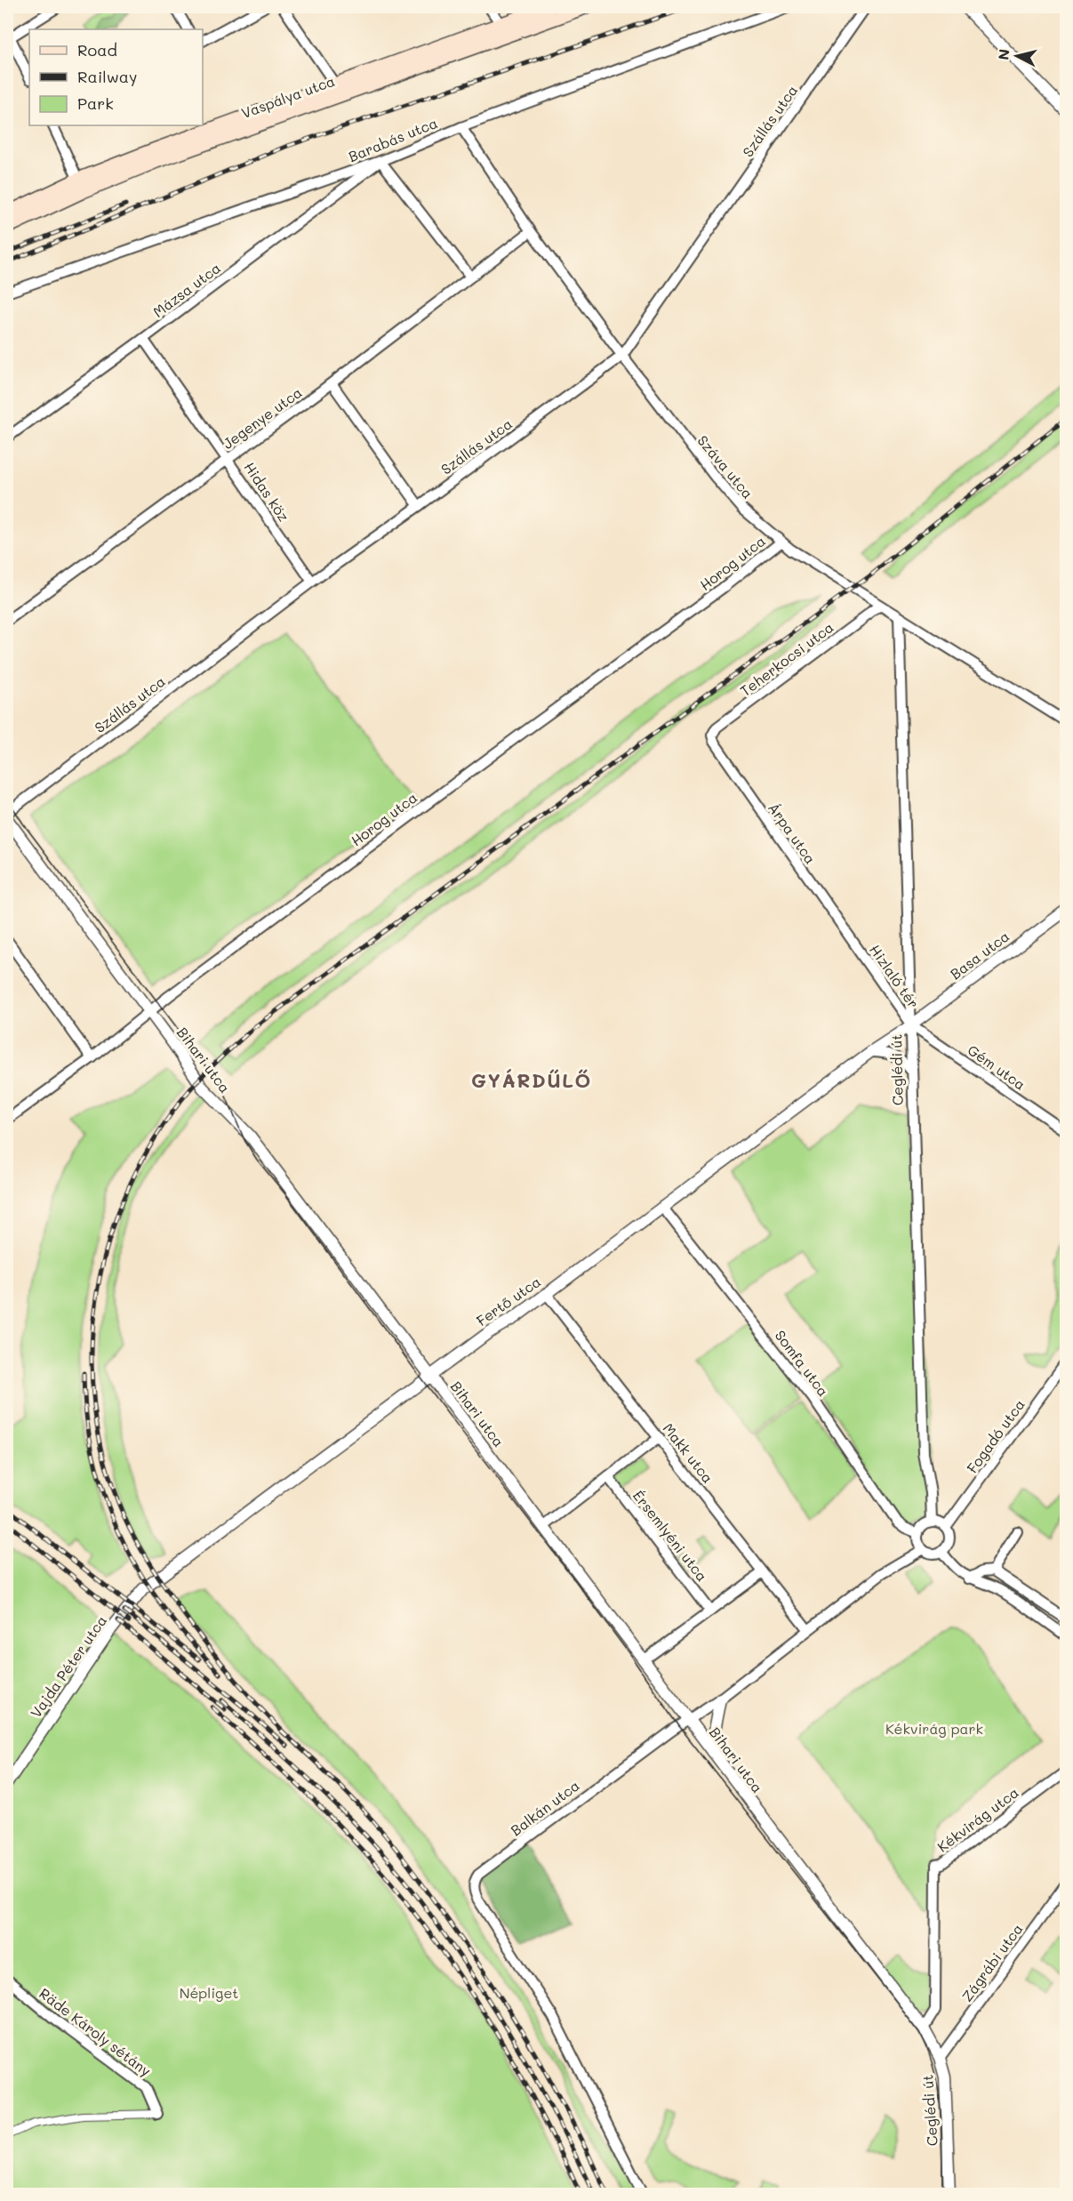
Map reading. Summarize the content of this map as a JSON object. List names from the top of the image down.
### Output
{
  "streets": {
    "main road": ["Vaspálya utca"],
    "street": [
      "Szállás utca",
      "Barabás utca",
      "Mázsa utca",
      "Jegenye utca",
      "Száva utca",
      "Hidas köz",
      "Horog utca",
      "Teherkocsi utca",
      "Árpa utca",
      "Basa utca",
      "Hizlaló tér",
      "Bihari utca",
      "Gém utca",
      "Ceglédi út",
      "Fertő utca",
      "Somfa utca",
      "Fogadó utca",
      "Makk utca",
      "Érsemlyéni utca",
      "Vajda Péter utca",
      "Balkán utca",
      "Kékvirág utca",
      "Zágrábi utca",
      "Räde Károly sétány"
    ]
  },
  "crossings": [
    ["Szállás utca", "Száva utca"],
    ["Szállás utca", "Hidas köz"],
    ["Barabás utca", "Mázsa utca"],
    ["Barabás utca", "Száva utca"],
    ["Mázsa utca", "Hidas köz"],
    ["Jegenye utca", "Száva utca"],
    ["Jegenye utca", "Hidas köz"],
    ["Száva utca", "Horog utca"],
    ["Száva utca", "Teherkocsi utca"],
    ["Száva utca", "Ceglédi út"],
    ["Horog utca", "Bihari utca"],
    ["Teherkocsi utca", "Árpa utca"],
    ["Árpa utca", "Hizlaló tér"],
    ["Basa utca", "Hizlaló tér"],
    ["Basa utca", "Gém utca"],
    ["Basa utca", "Ceglédi út"],
    ["Hizlaló tér", "Gém utca"],
    ["Hizlaló tér", "Ceglédi út"],
    ["Hizlaló tér", "Fertő utca"],
    ["Bihari utca", "Ceglédi út"],
    ["Bihari utca", "Fertő utca"],
    ["Bihari utca", "Balkán utca"],
    ["Bihari utca", "Kékvirág utca"],
    ["Gém utca", "Ceglédi út"],
    ["Ceglédi út", "Somfa utca"],
    ["Ceglédi út", "Fogadó utca"],
    ["Ceglédi út", "Balkán utca"],
    ["Ceglédi út", "Kékvirág utca"],
    ["Ceglédi út", "Zágrábi utca"],
    ["Fertő utca", "Somfa utca"],
    ["Fertő utca", "Makk utca"],
    ["Fertő utca", "Vajda Péter utca"],
    ["Somfa utca", "Fogadó utca"],
    ["Somfa utca", "Balkán utca"],
    ["Fogadó utca", "Balkán utca"],
    ["Makk utca", "Balkán utca"]
  ],
  "districts": ["GYÁRDŰLŐ"],
  "parks": ["Kékvirág park", "Népliget"],
  "legend": ["Road", "Railway", "Park"],
  "north": "left"
}
